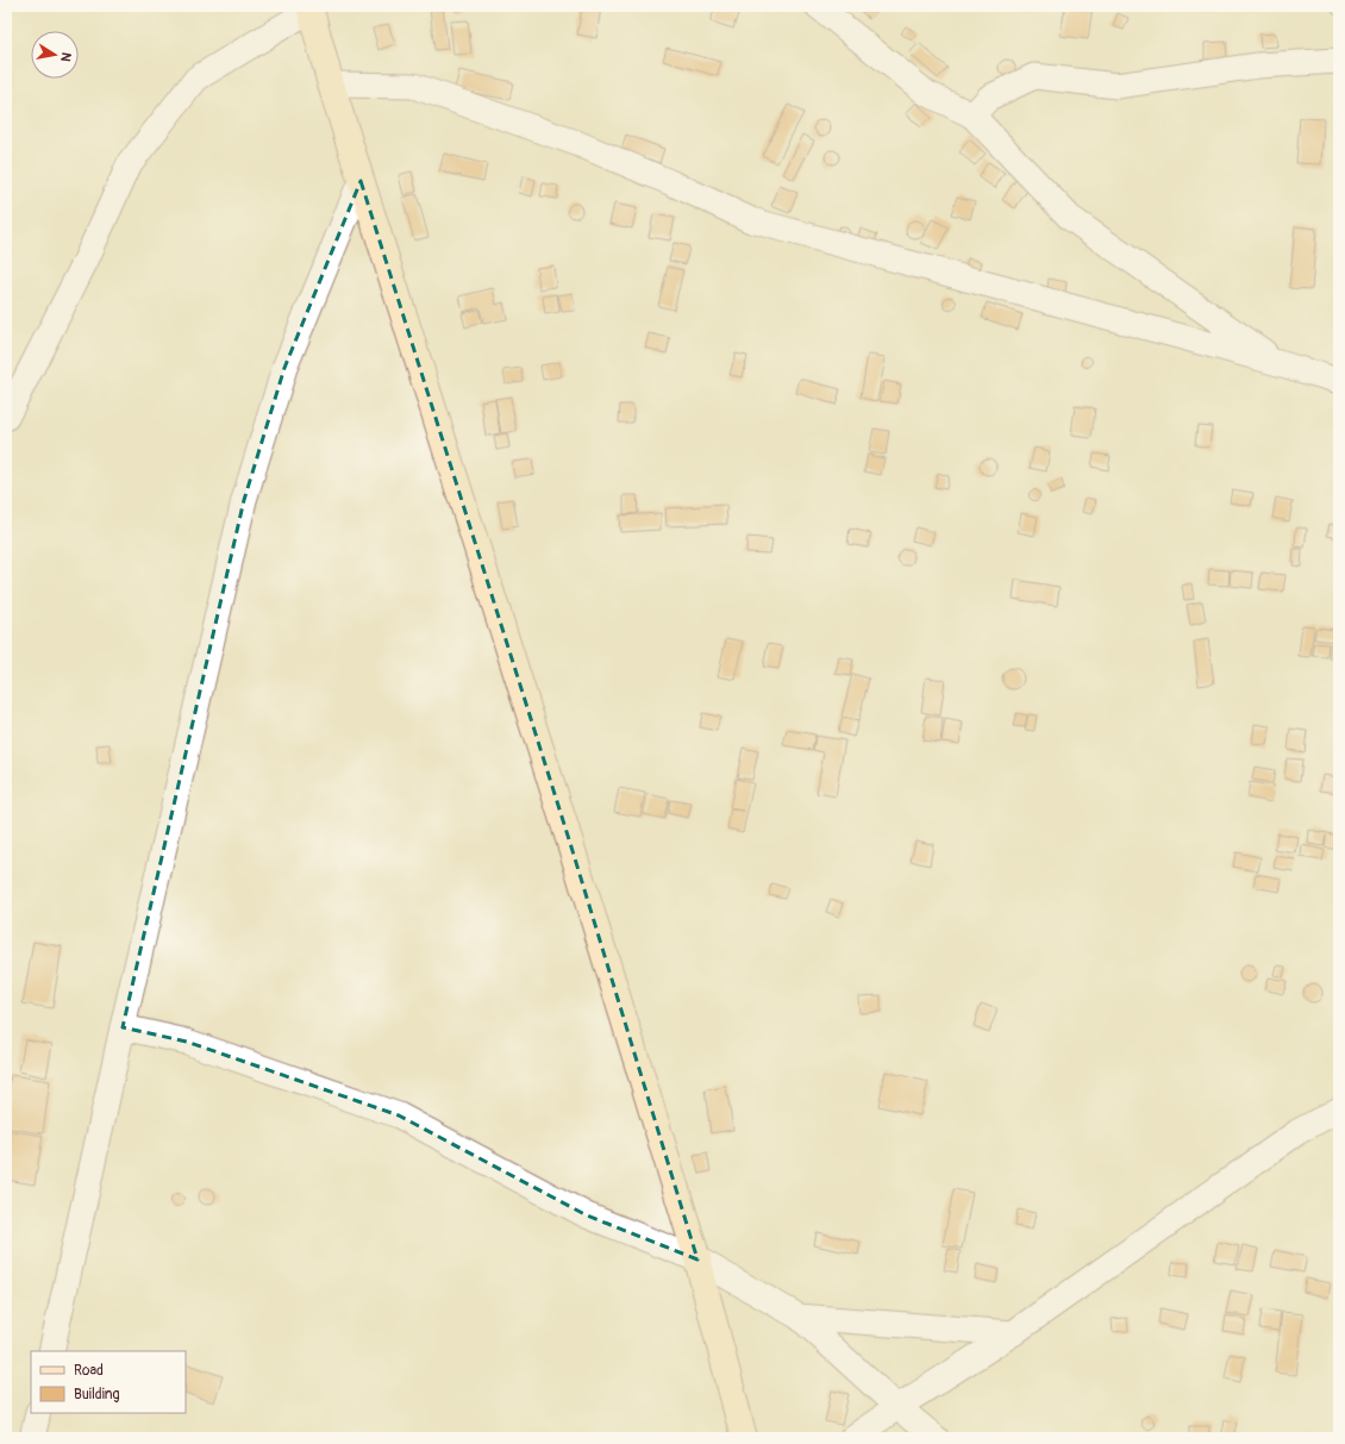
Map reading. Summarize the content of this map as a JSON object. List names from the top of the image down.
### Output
{
  "legend": ["Road", "Building"],
  "north": "right"
}
